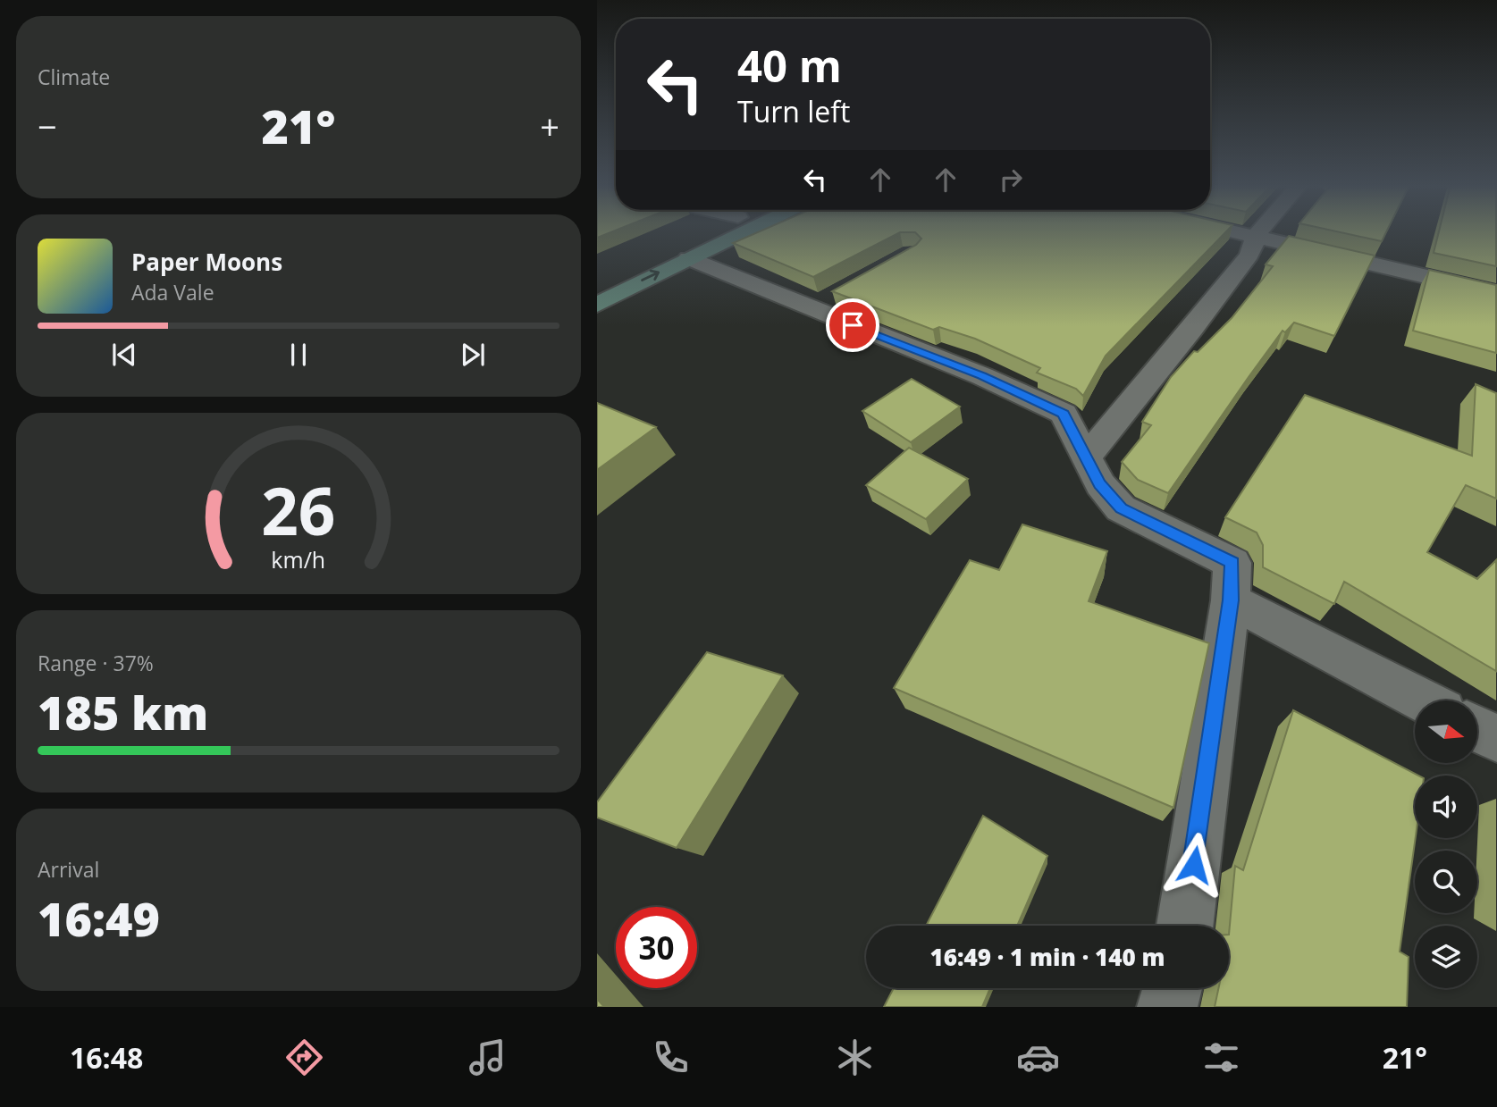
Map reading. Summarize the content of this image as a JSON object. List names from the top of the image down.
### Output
{
  "north": "right",
  "page": {
    "tile": [
      "Climate",
      ["Range · 37%", "185 km"],
      ["Arrival", "16:49"]
    ],
    "turn": ["40 m", "Turn left"],
    "heat": ["−", "21°", "+"],
    "song": ["Paper Moons", "Ada Vale"],
    "limit": "30",
    "trip": "16:49 · 1 min · 140 m",
    "tabs": ["16:48", "21°"],
    "gauge": ["26", "km/h"]
  }
}
